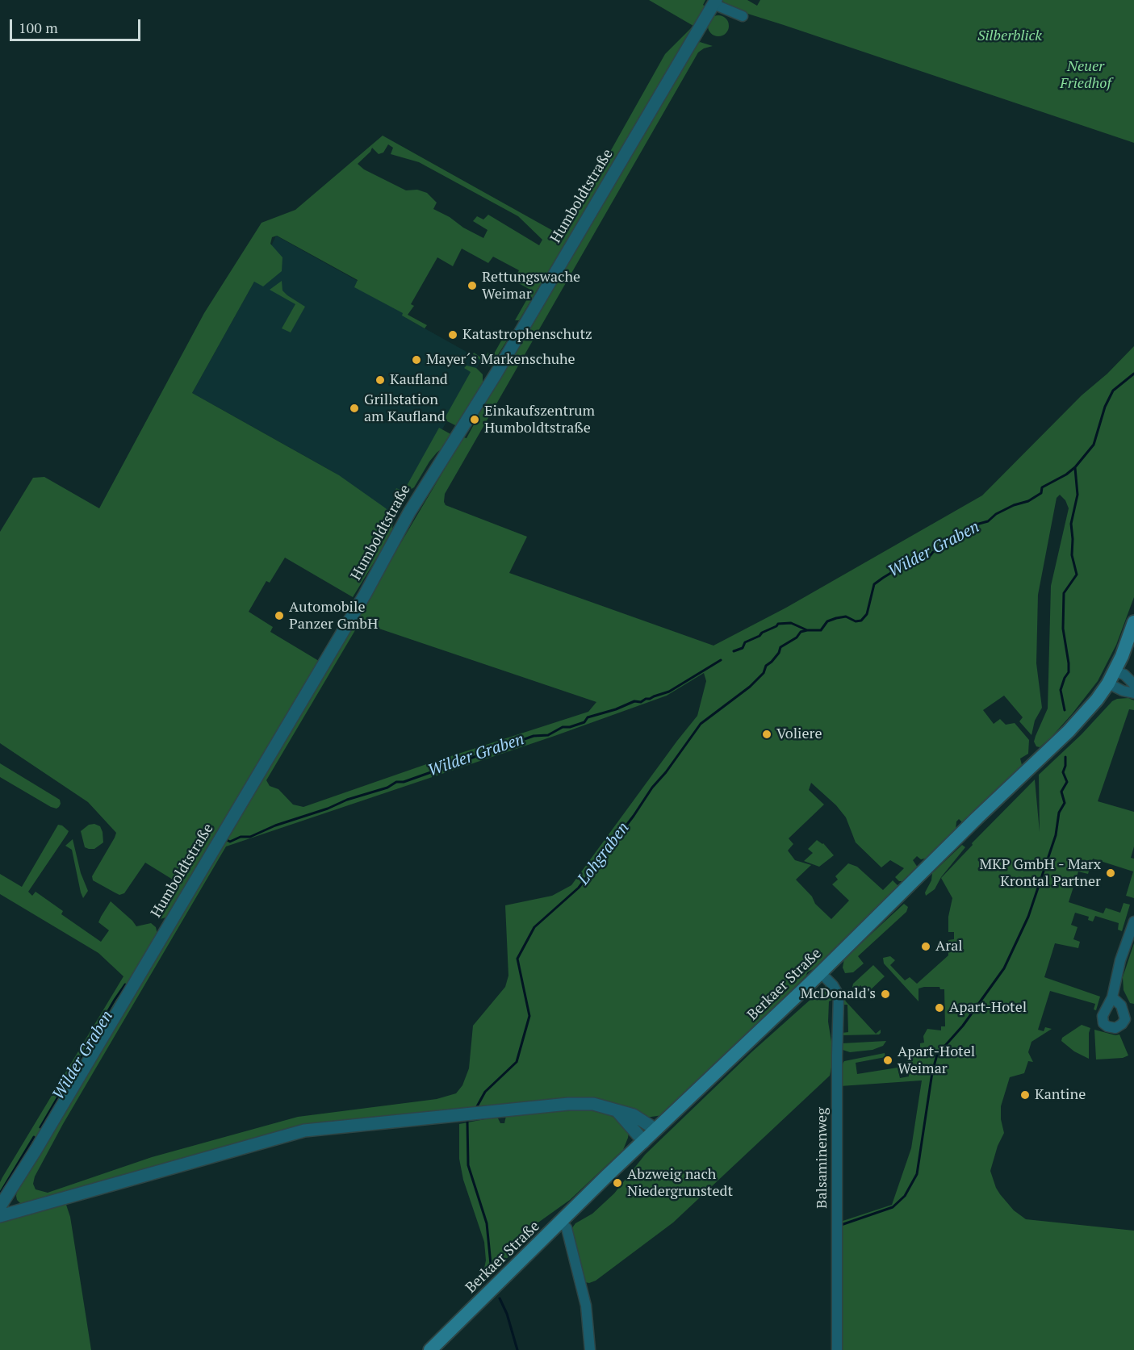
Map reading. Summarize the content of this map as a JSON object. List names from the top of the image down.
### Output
{
  "streets": {
    "main road": ["Berkaer Straße"],
    "street": ["Humboldtstraße", "Balsaminenweg"]
  },
  "crossings": [
    ["Berkaer Straße", "Balsaminenweg"]
  ],
  "water": ["Wilder Graben", "Lohgraben"],
  "parks": ["Silberblick", "Neuer Friedhof"],
  "places": [
    "Rettungswache Weimar",
    "Katastrophenschutz",
    "Mayer´s Markenschuhe",
    "Kaufland",
    "Grillstation am Kaufland",
    "Einkaufszentrum Humboldtstraße",
    "Automobile Panzer GmbH",
    "Voliere",
    "MKP GmbH - Marx Krontal Partner",
    "Aral",
    "McDonald's",
    "Apart-Hotel",
    "Apart-Hotel Weimar",
    "Kantine",
    "Abzweig nach Niedergrunstedt"
  ],
  "scale_bar": "100 m"
}
